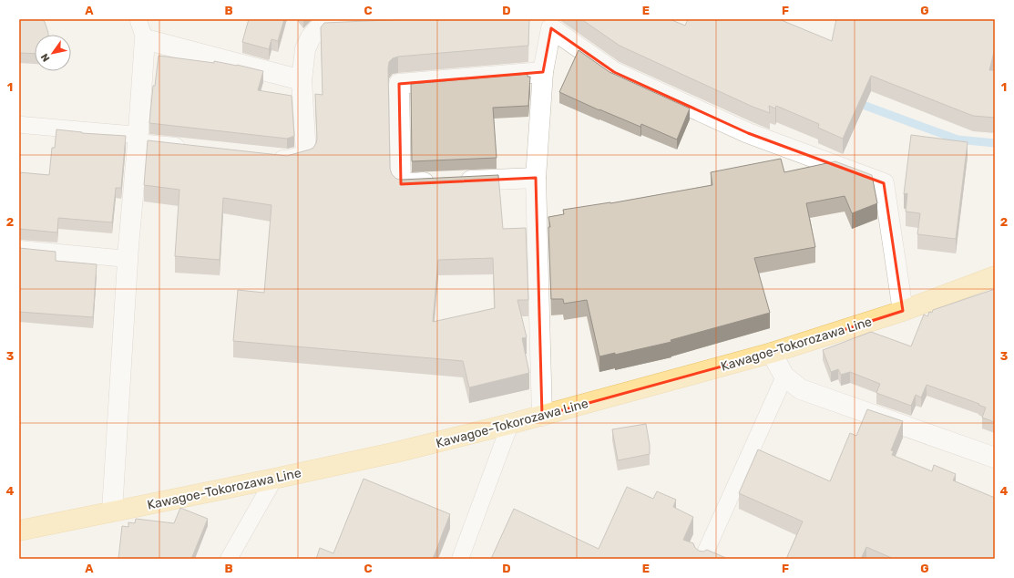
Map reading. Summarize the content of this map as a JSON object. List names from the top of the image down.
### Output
{
  "streets": {
    "main road": ["Kawagoe-Tokorozawa Line"]
  },
  "north": "bottom left",
  "grid": {
    "columns": [
      "A",
      "B",
      "C",
      "D",
      "E",
      "F",
      "G"
    ],
    "rows": [
      "1",
      "2",
      "3",
      "4"
    ]
  }
}
